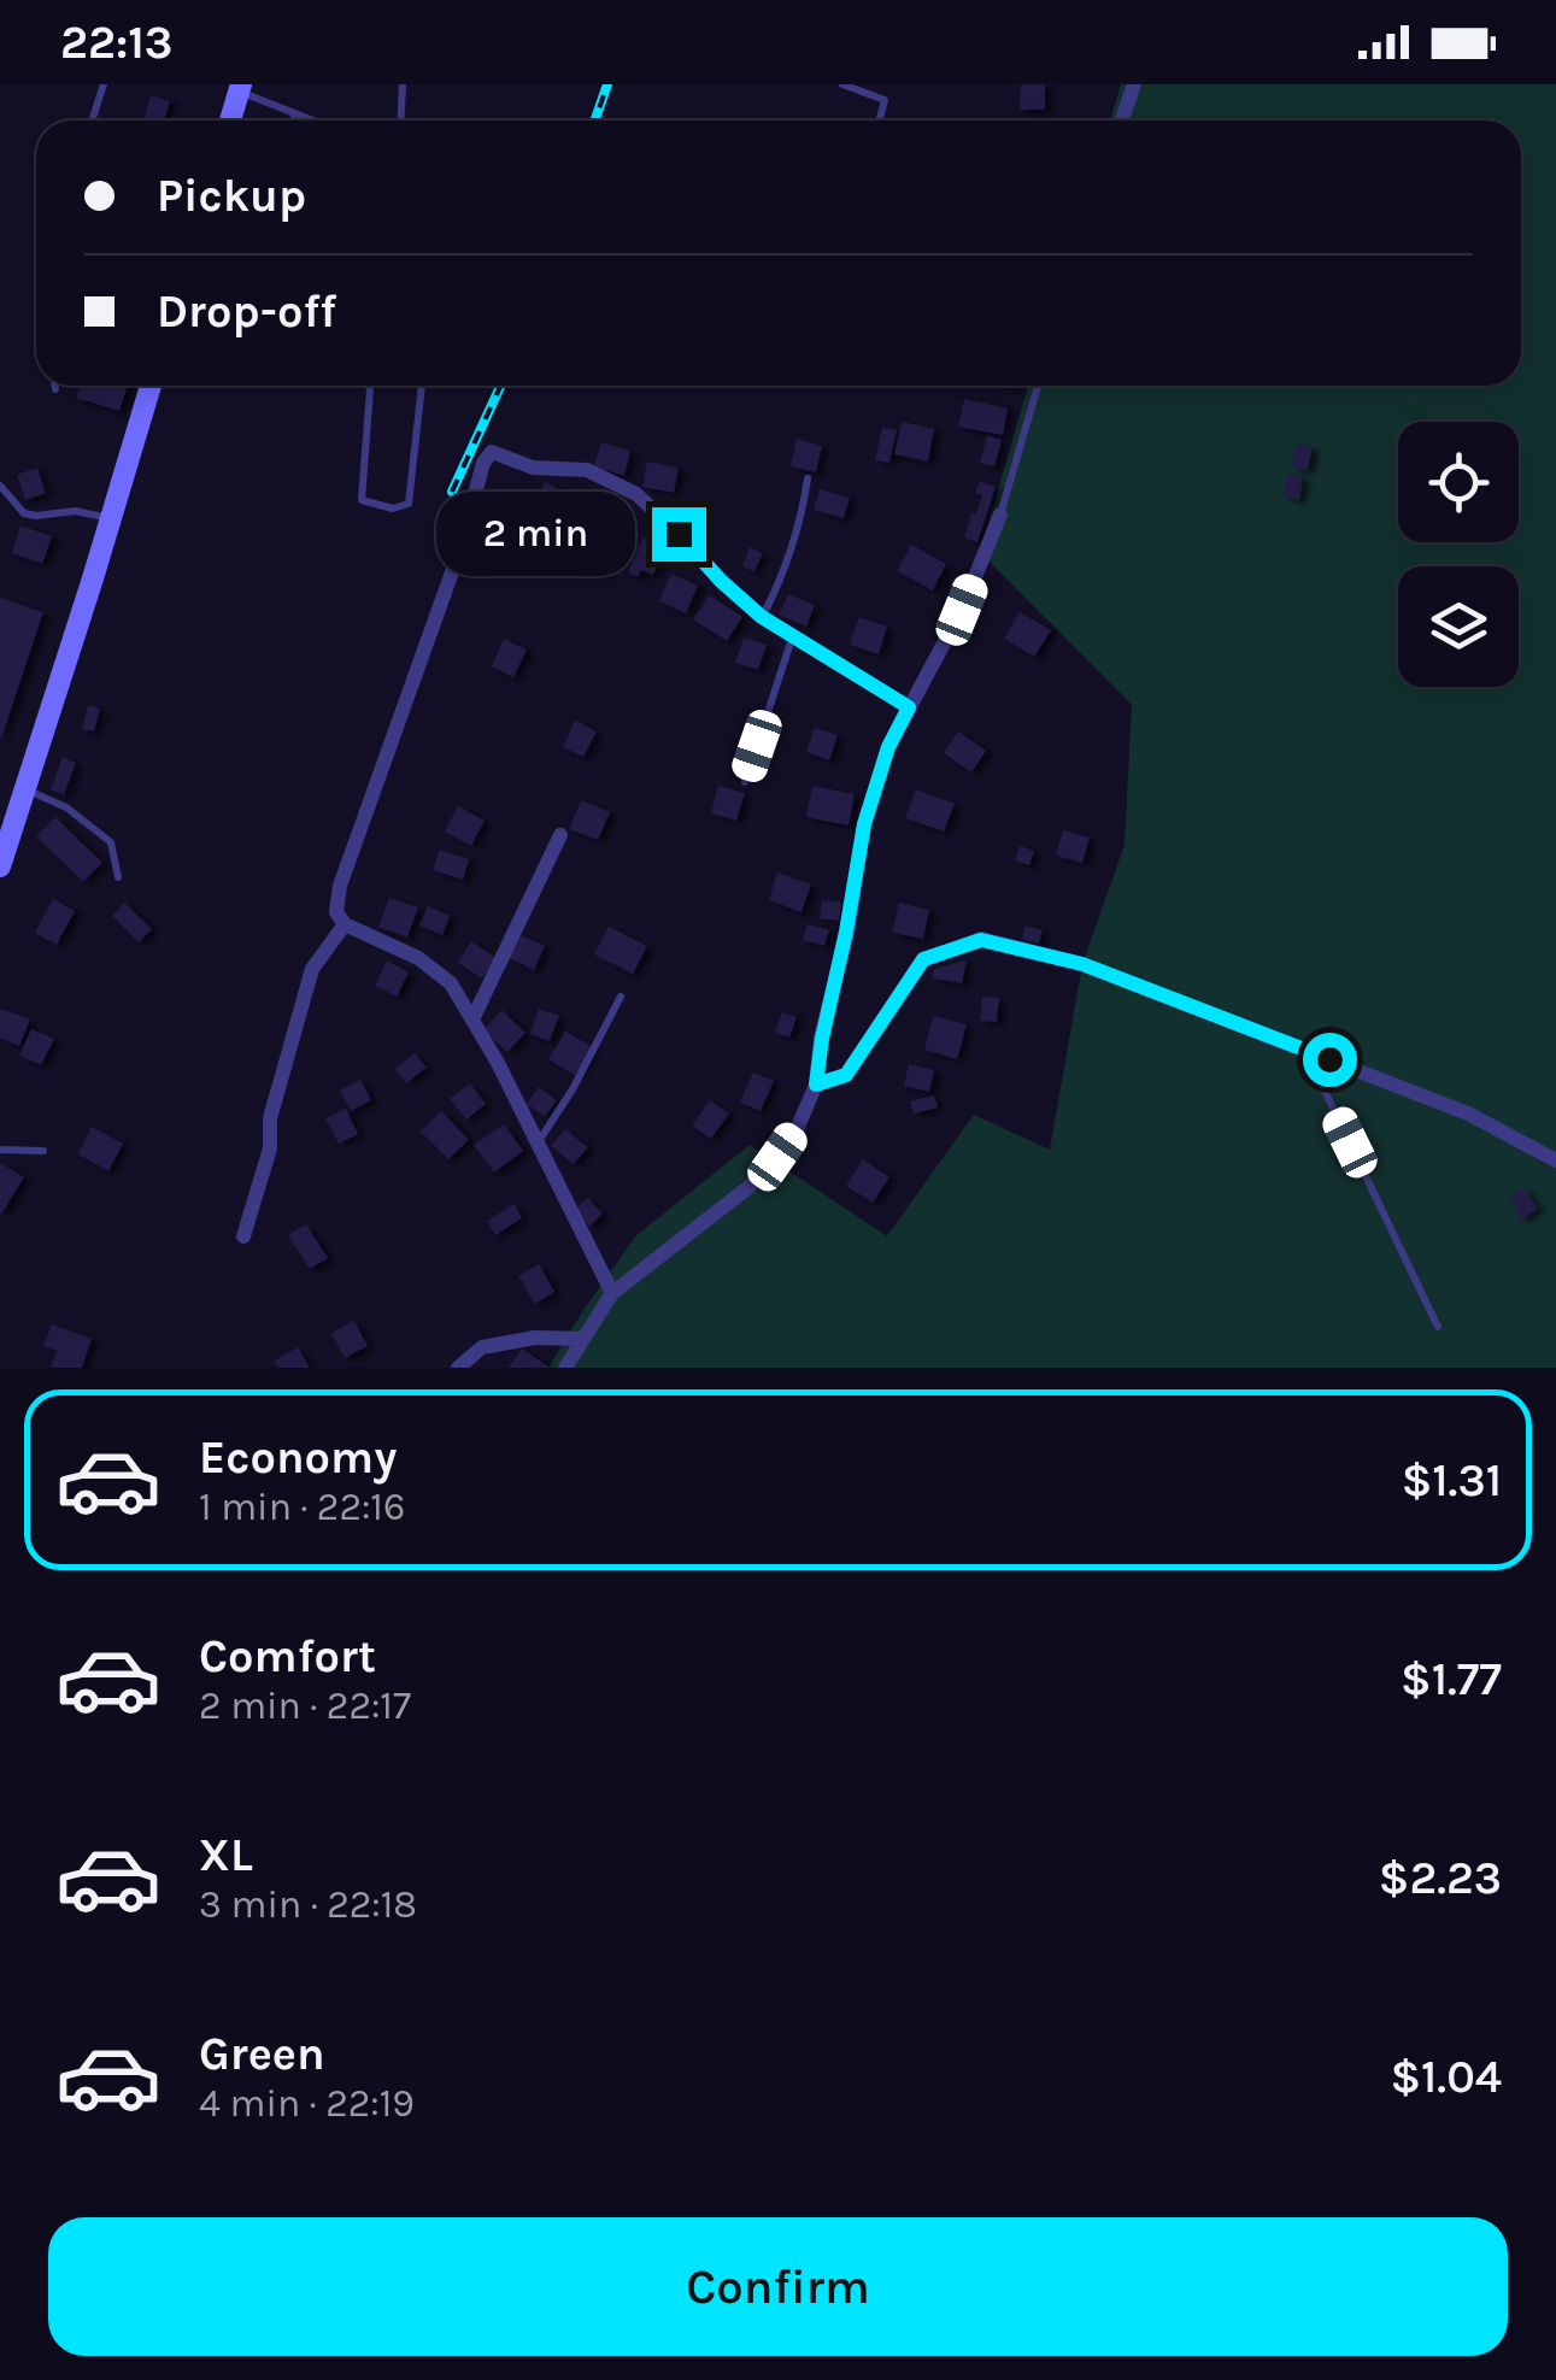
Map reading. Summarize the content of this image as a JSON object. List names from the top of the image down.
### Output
{
  "page": {
    "status": "22:13",
    "banner": ["Pickup", "Drop-off"],
    "bubble": "2 min",
    "list": [
      {
        "name": "Economy",
        "note": "1 min · 22:16",
        "value": "$1.31"
      },
      {
        "name": "Comfort",
        "note": "2 min · 22:17",
        "value": "$1.77"
      },
      {
        "name": "XL",
        "note": "3 min · 22:18",
        "value": "$2.23"
      },
      {
        "name": "Green",
        "note": "4 min · 22:19",
        "value": "$1.04"
      }
    ],
    "buttons": "Confirm"
  }
}
